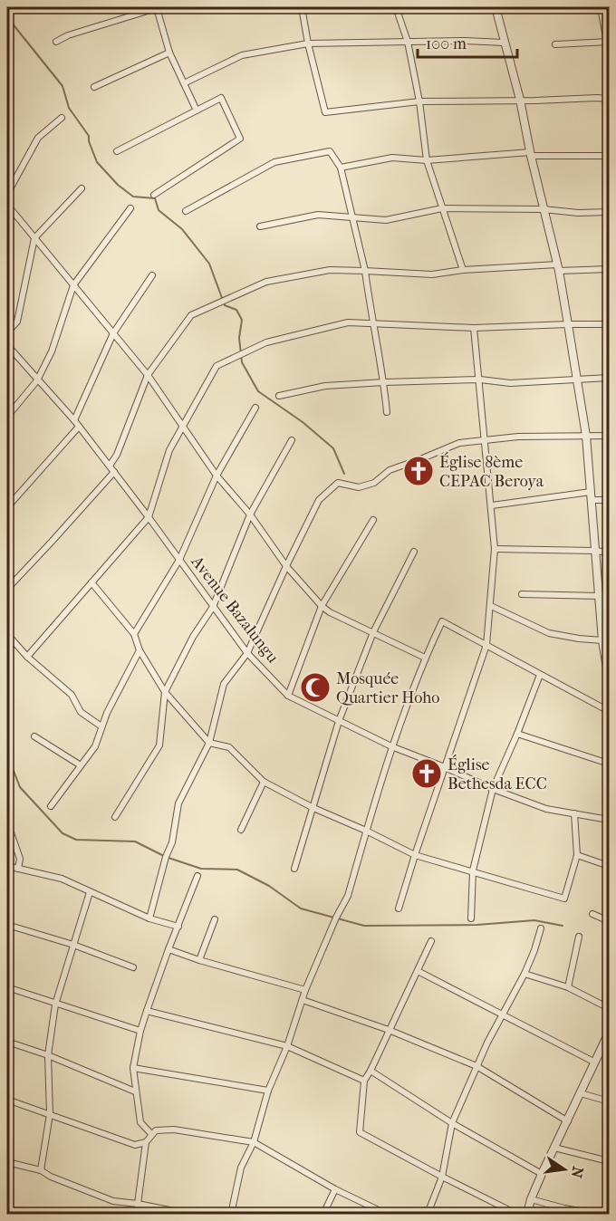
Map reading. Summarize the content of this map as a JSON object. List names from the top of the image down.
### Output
{
  "streets": {
    "street": ["Avenue Bazalungu"]
  },
  "places": {
    "church": ["Église 8ème CEPAC Beroya", "Église Bethesda ECC"],
    "mosque": ["Mosquée Quartier Hoho"]
  },
  "scale_bar": "100 m",
  "north": "right"
}
